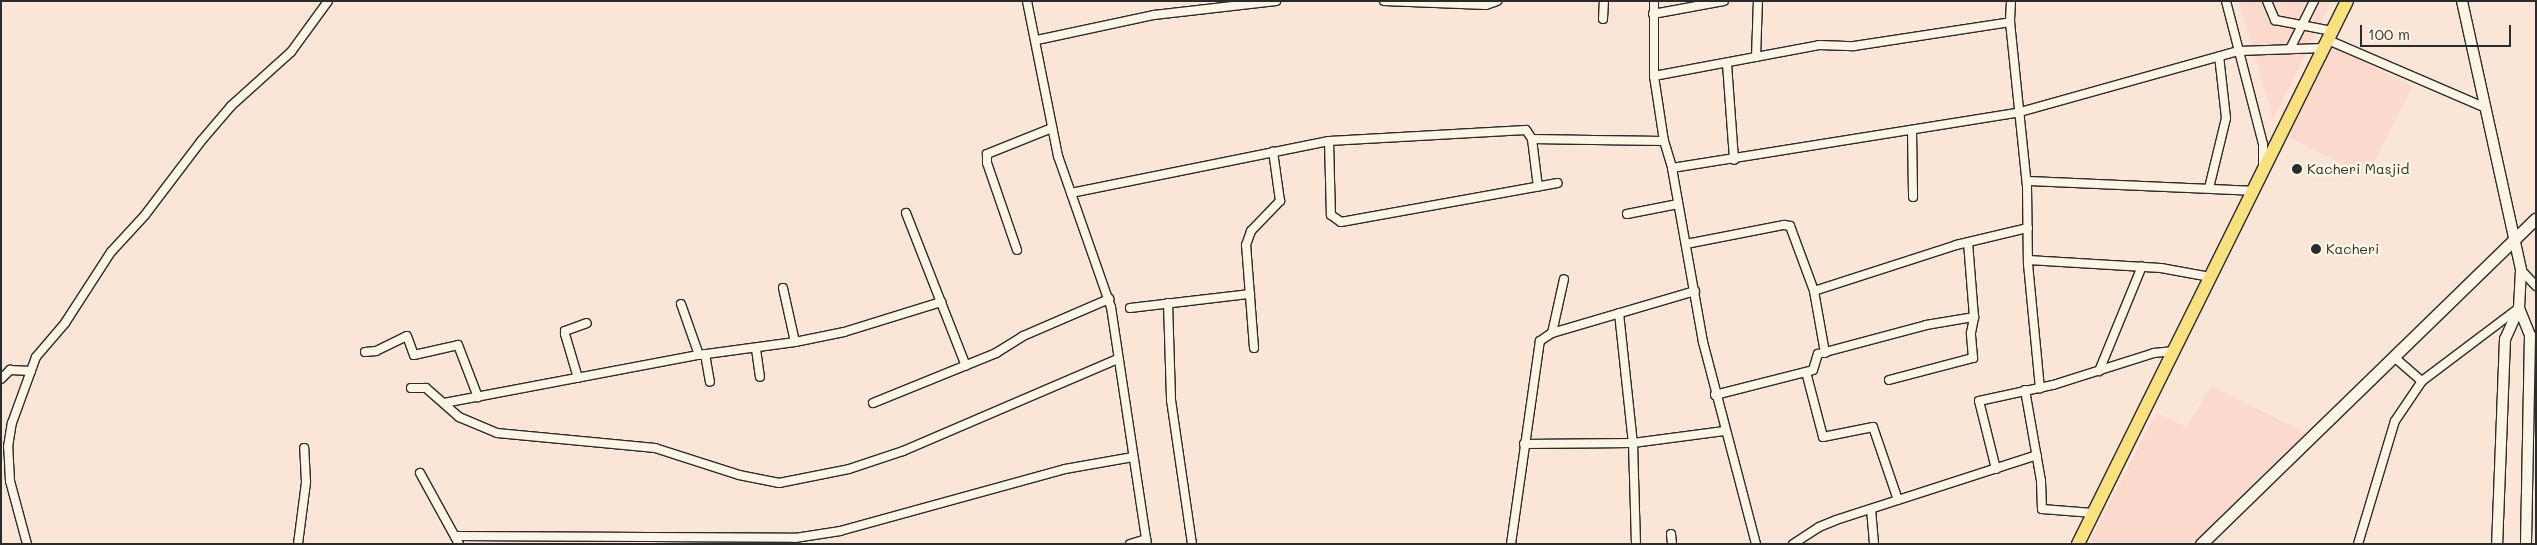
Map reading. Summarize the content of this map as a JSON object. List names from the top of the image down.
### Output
{
  "places": ["Kacheri Masjid", "Kacheri"],
  "scale_bar": "100 m"
}
